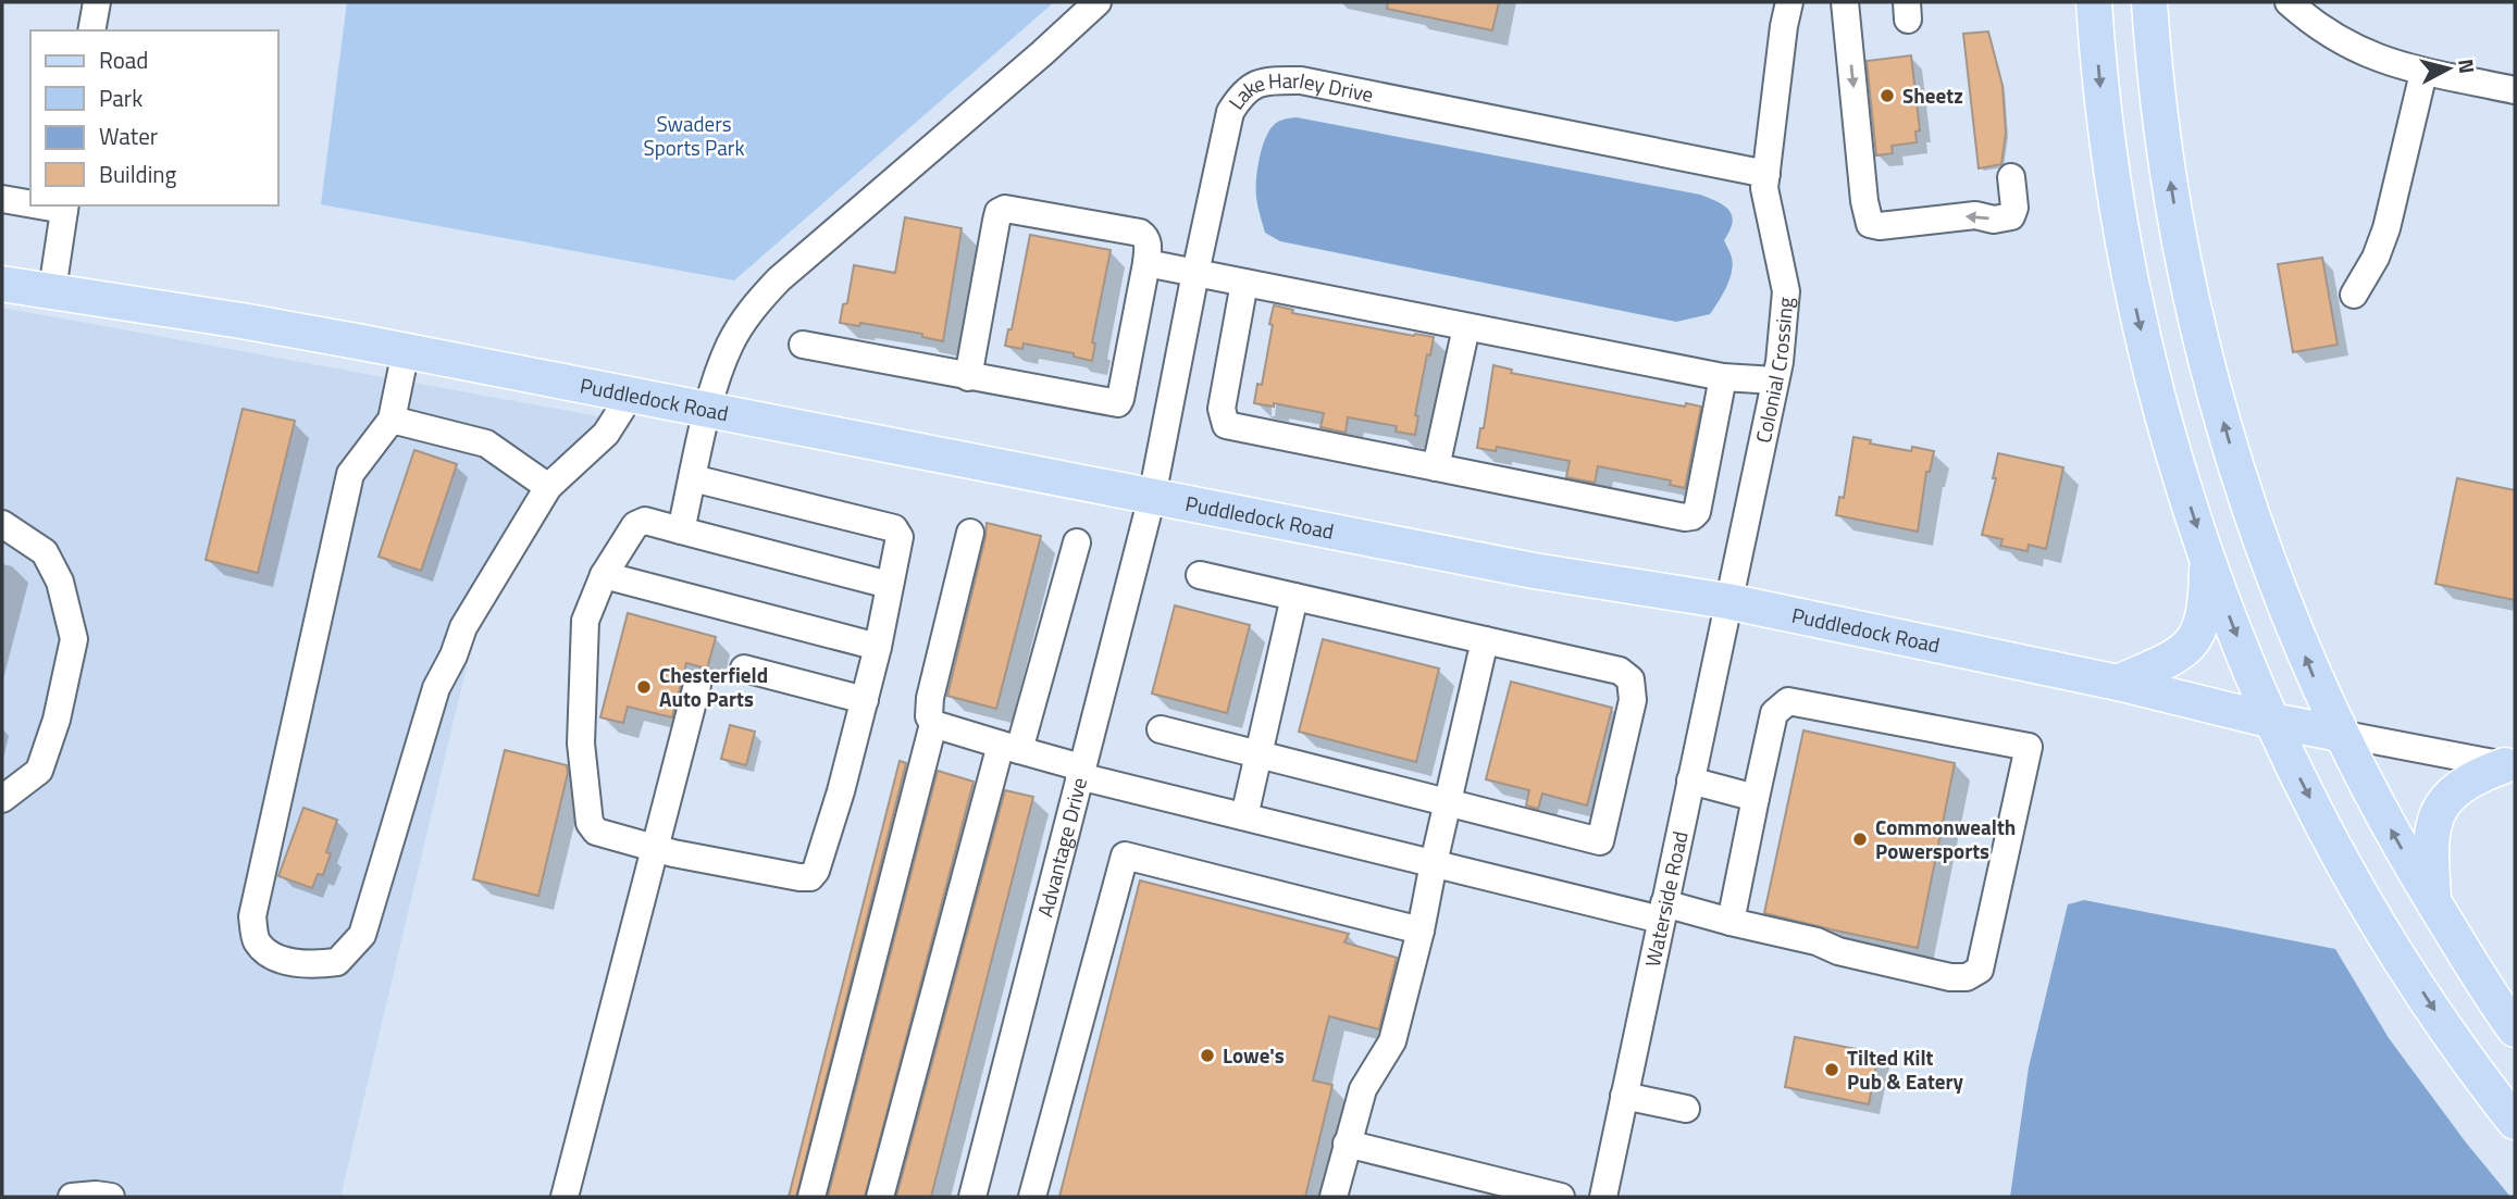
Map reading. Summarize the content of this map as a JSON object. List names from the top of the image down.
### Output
{
  "streets": {
    "main road": ["Puddledock Road"],
    "street": [
      "Lake Harley Drive",
      "Colonial Crossing",
      "Advantage Drive",
      "Waterside Road"
    ]
  },
  "crossings": [
    ["Lake Harley Drive", "Colonial Crossing"],
    ["Lake Harley Drive", "Puddledock Road"],
    ["Lake Harley Drive", "Advantage Drive"],
    ["Colonial Crossing", "Puddledock Road"],
    ["Colonial Crossing", "Waterside Road"],
    ["Puddledock Road", "Advantage Drive"],
    ["Puddledock Road", "Waterside Road"]
  ],
  "parks": ["Swaders Sports Park"],
  "places": [
    "Sheetz",
    "Chesterfield Auto Parts",
    "Commonwealth Powersports",
    "Lowe's",
    "Tilted Kilt Pub & Eatery"
  ],
  "legend": [
    "Road",
    "Park",
    "Water",
    "Building"
  ],
  "north": "right"
}
